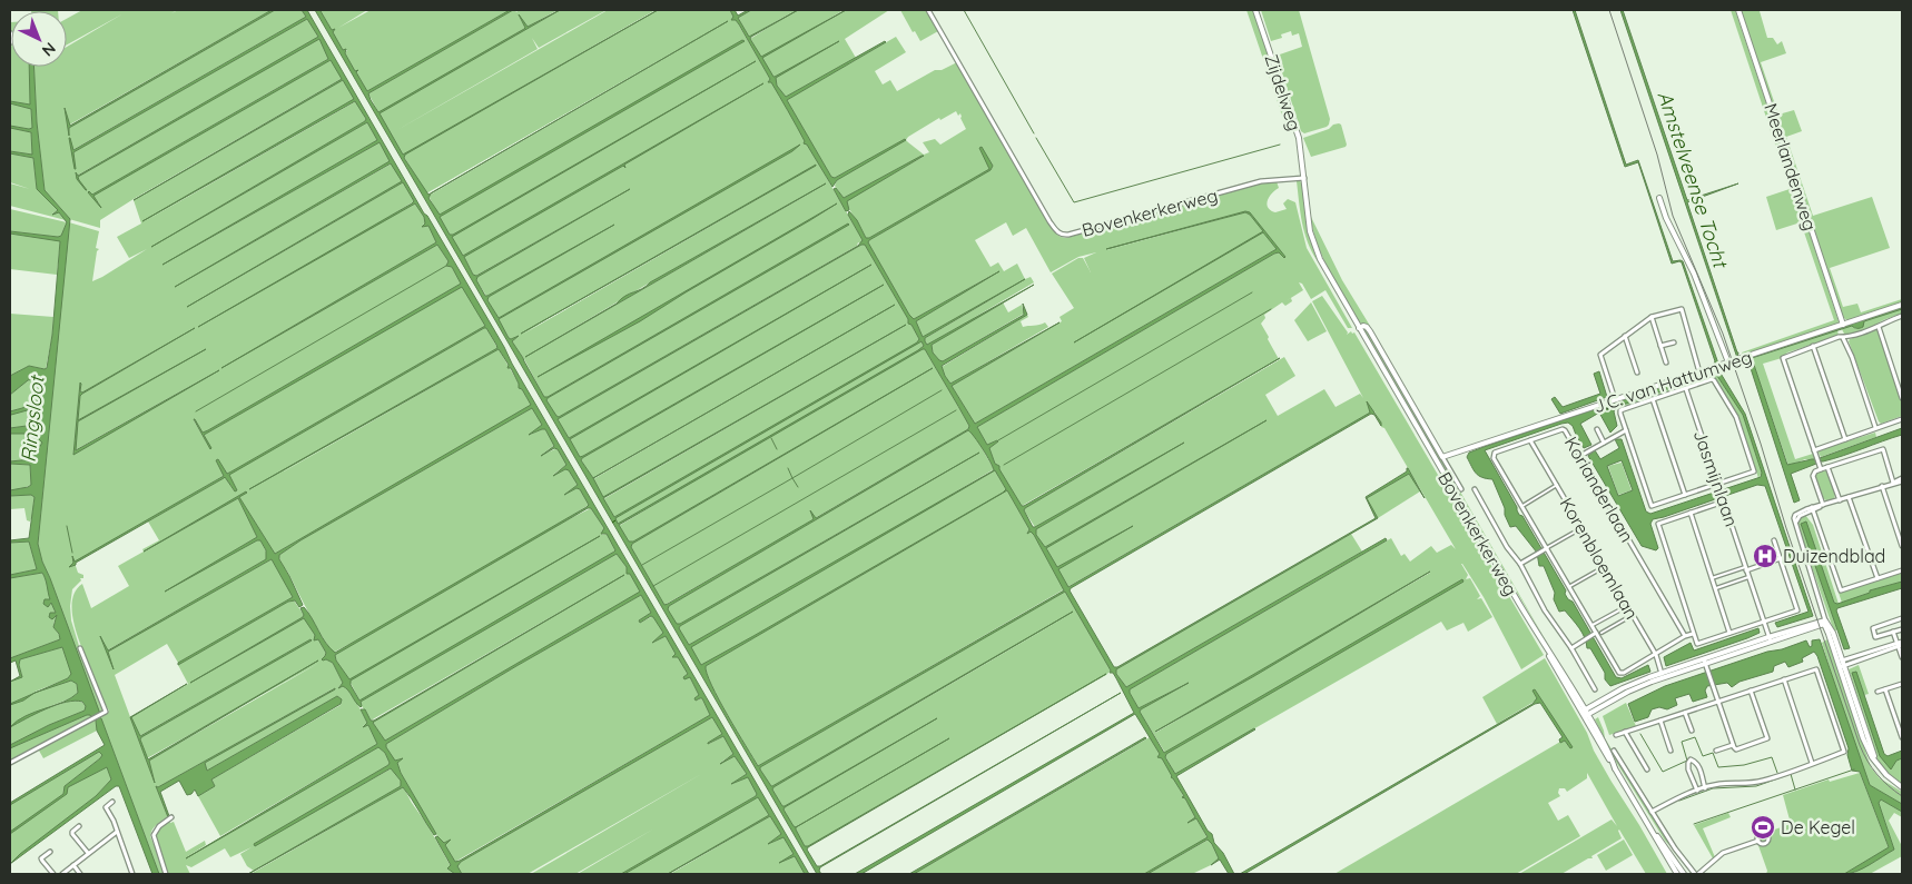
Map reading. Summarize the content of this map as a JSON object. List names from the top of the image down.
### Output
{
  "streets": {
    "street": [
      "Zijdelweg",
      "Meerlandenweg",
      "Bovenkerkerweg",
      "J.C. van Hattumweg",
      "Jasmijnlaan",
      "Korianderlaan",
      "Korenbloemlaan"
    ]
  },
  "crossings": [
    ["Zijdelweg", "Bovenkerkerweg"],
    ["Meerlandenweg", "J.C. van Hattumweg"],
    ["Bovenkerkerweg", "J.C. van Hattumweg"],
    ["Korianderlaan", "Korenbloemlaan"]
  ],
  "water": ["Amstelveense Tocht", "Ringsloot"],
  "places": {
    "hospital": ["Duizendblad"],
    "sports": ["De Kegel"]
  },
  "north": "bottom right"
}
